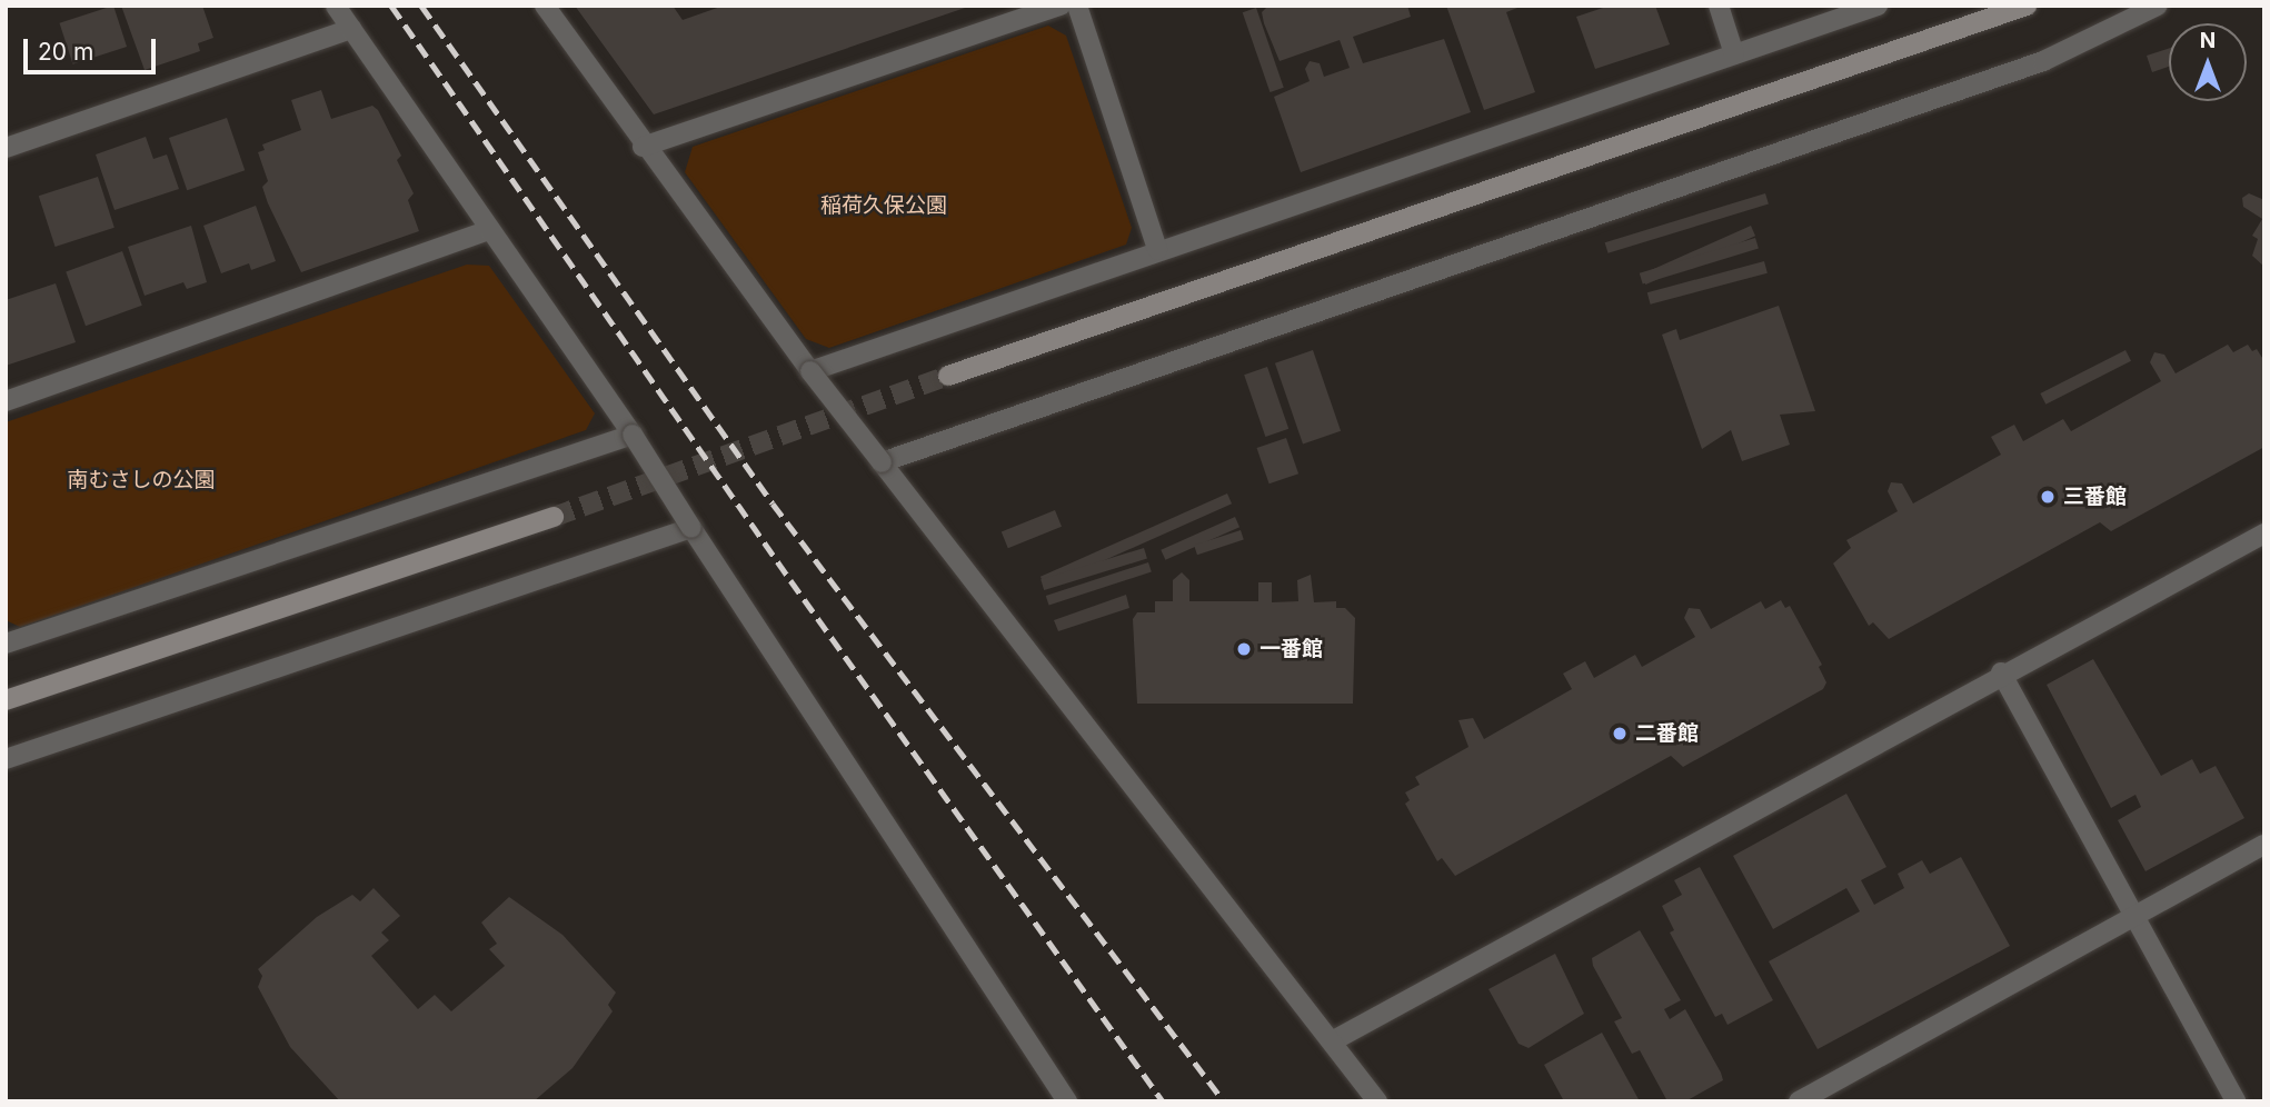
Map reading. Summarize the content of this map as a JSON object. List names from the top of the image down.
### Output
{
  "parks": ["稲荷久保公園", "南むさしの公園"],
  "places": ["三番館", "一番館", "二番館"],
  "scale_bar": "20 m",
  "north": "top"
}
